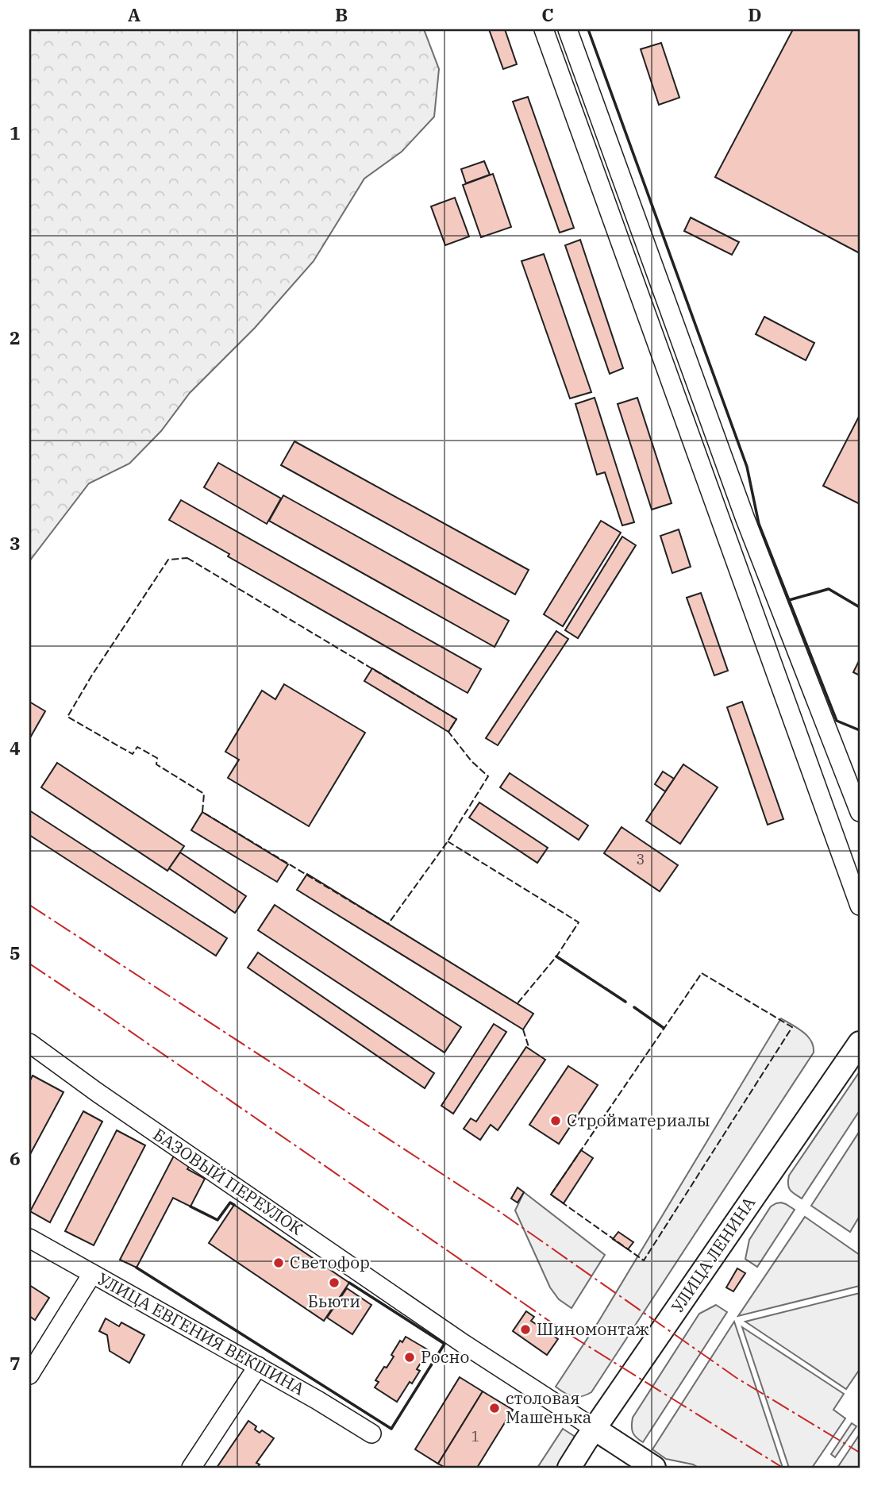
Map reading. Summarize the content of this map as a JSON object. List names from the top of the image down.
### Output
{
  "streets": {
    "main road": ["УЛИЦА ЛЕНИНА"],
    "street": ["БАЗОВЫЙ ПЕРЕУЛОК", "УЛИЦА ЕВГЕНИЯ ВЕКШИНА"]
  },
  "crossings": [
    ["БАЗОВЫЙ ПЕРЕУЛОК", "УЛИЦА ЛЕНИНА"]
  ],
  "places": [
    "Стройматериалы",
    "Светофор",
    "Бьюти",
    "Шиномонтаж",
    "Росно",
    "cтоловая Машенька"
  ],
  "house_numbers": ["3", "1"],
  "grid": {
    "columns": [
      "A",
      "B",
      "C",
      "D"
    ],
    "rows": [
      "1",
      "2",
      "3",
      "4",
      "5",
      "6",
      "7"
    ]
  }
}
